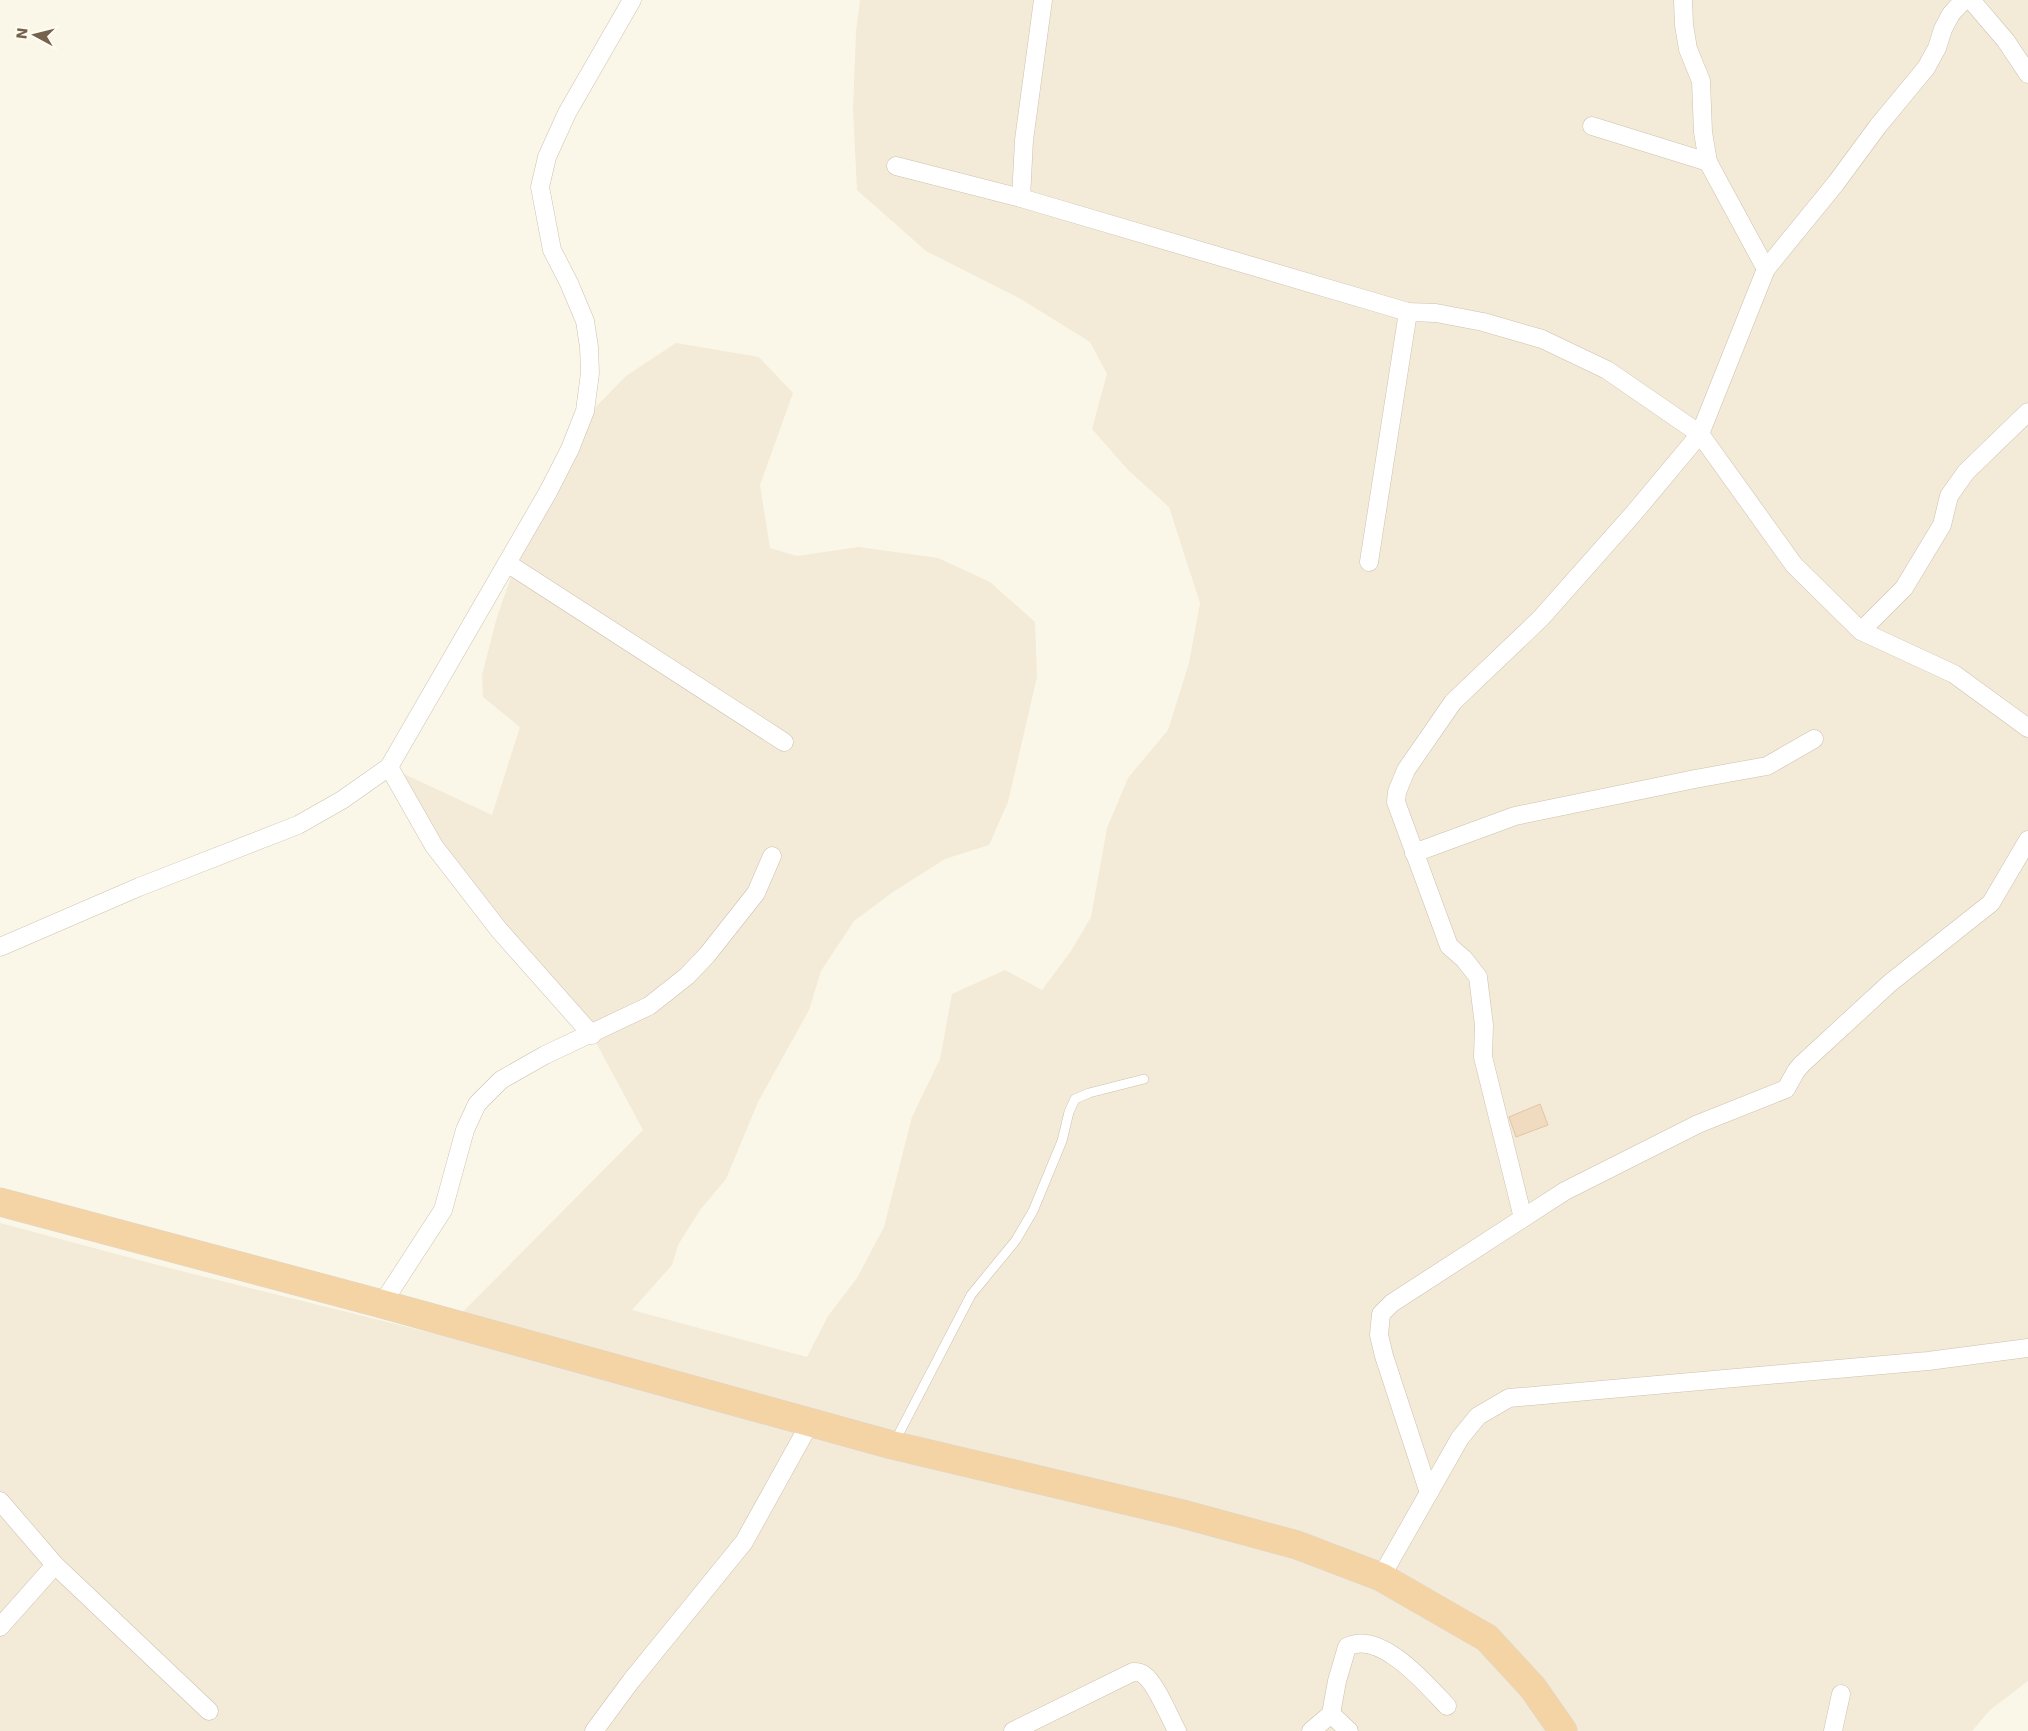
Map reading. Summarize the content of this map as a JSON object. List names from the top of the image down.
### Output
{
  "north": "left"
}
